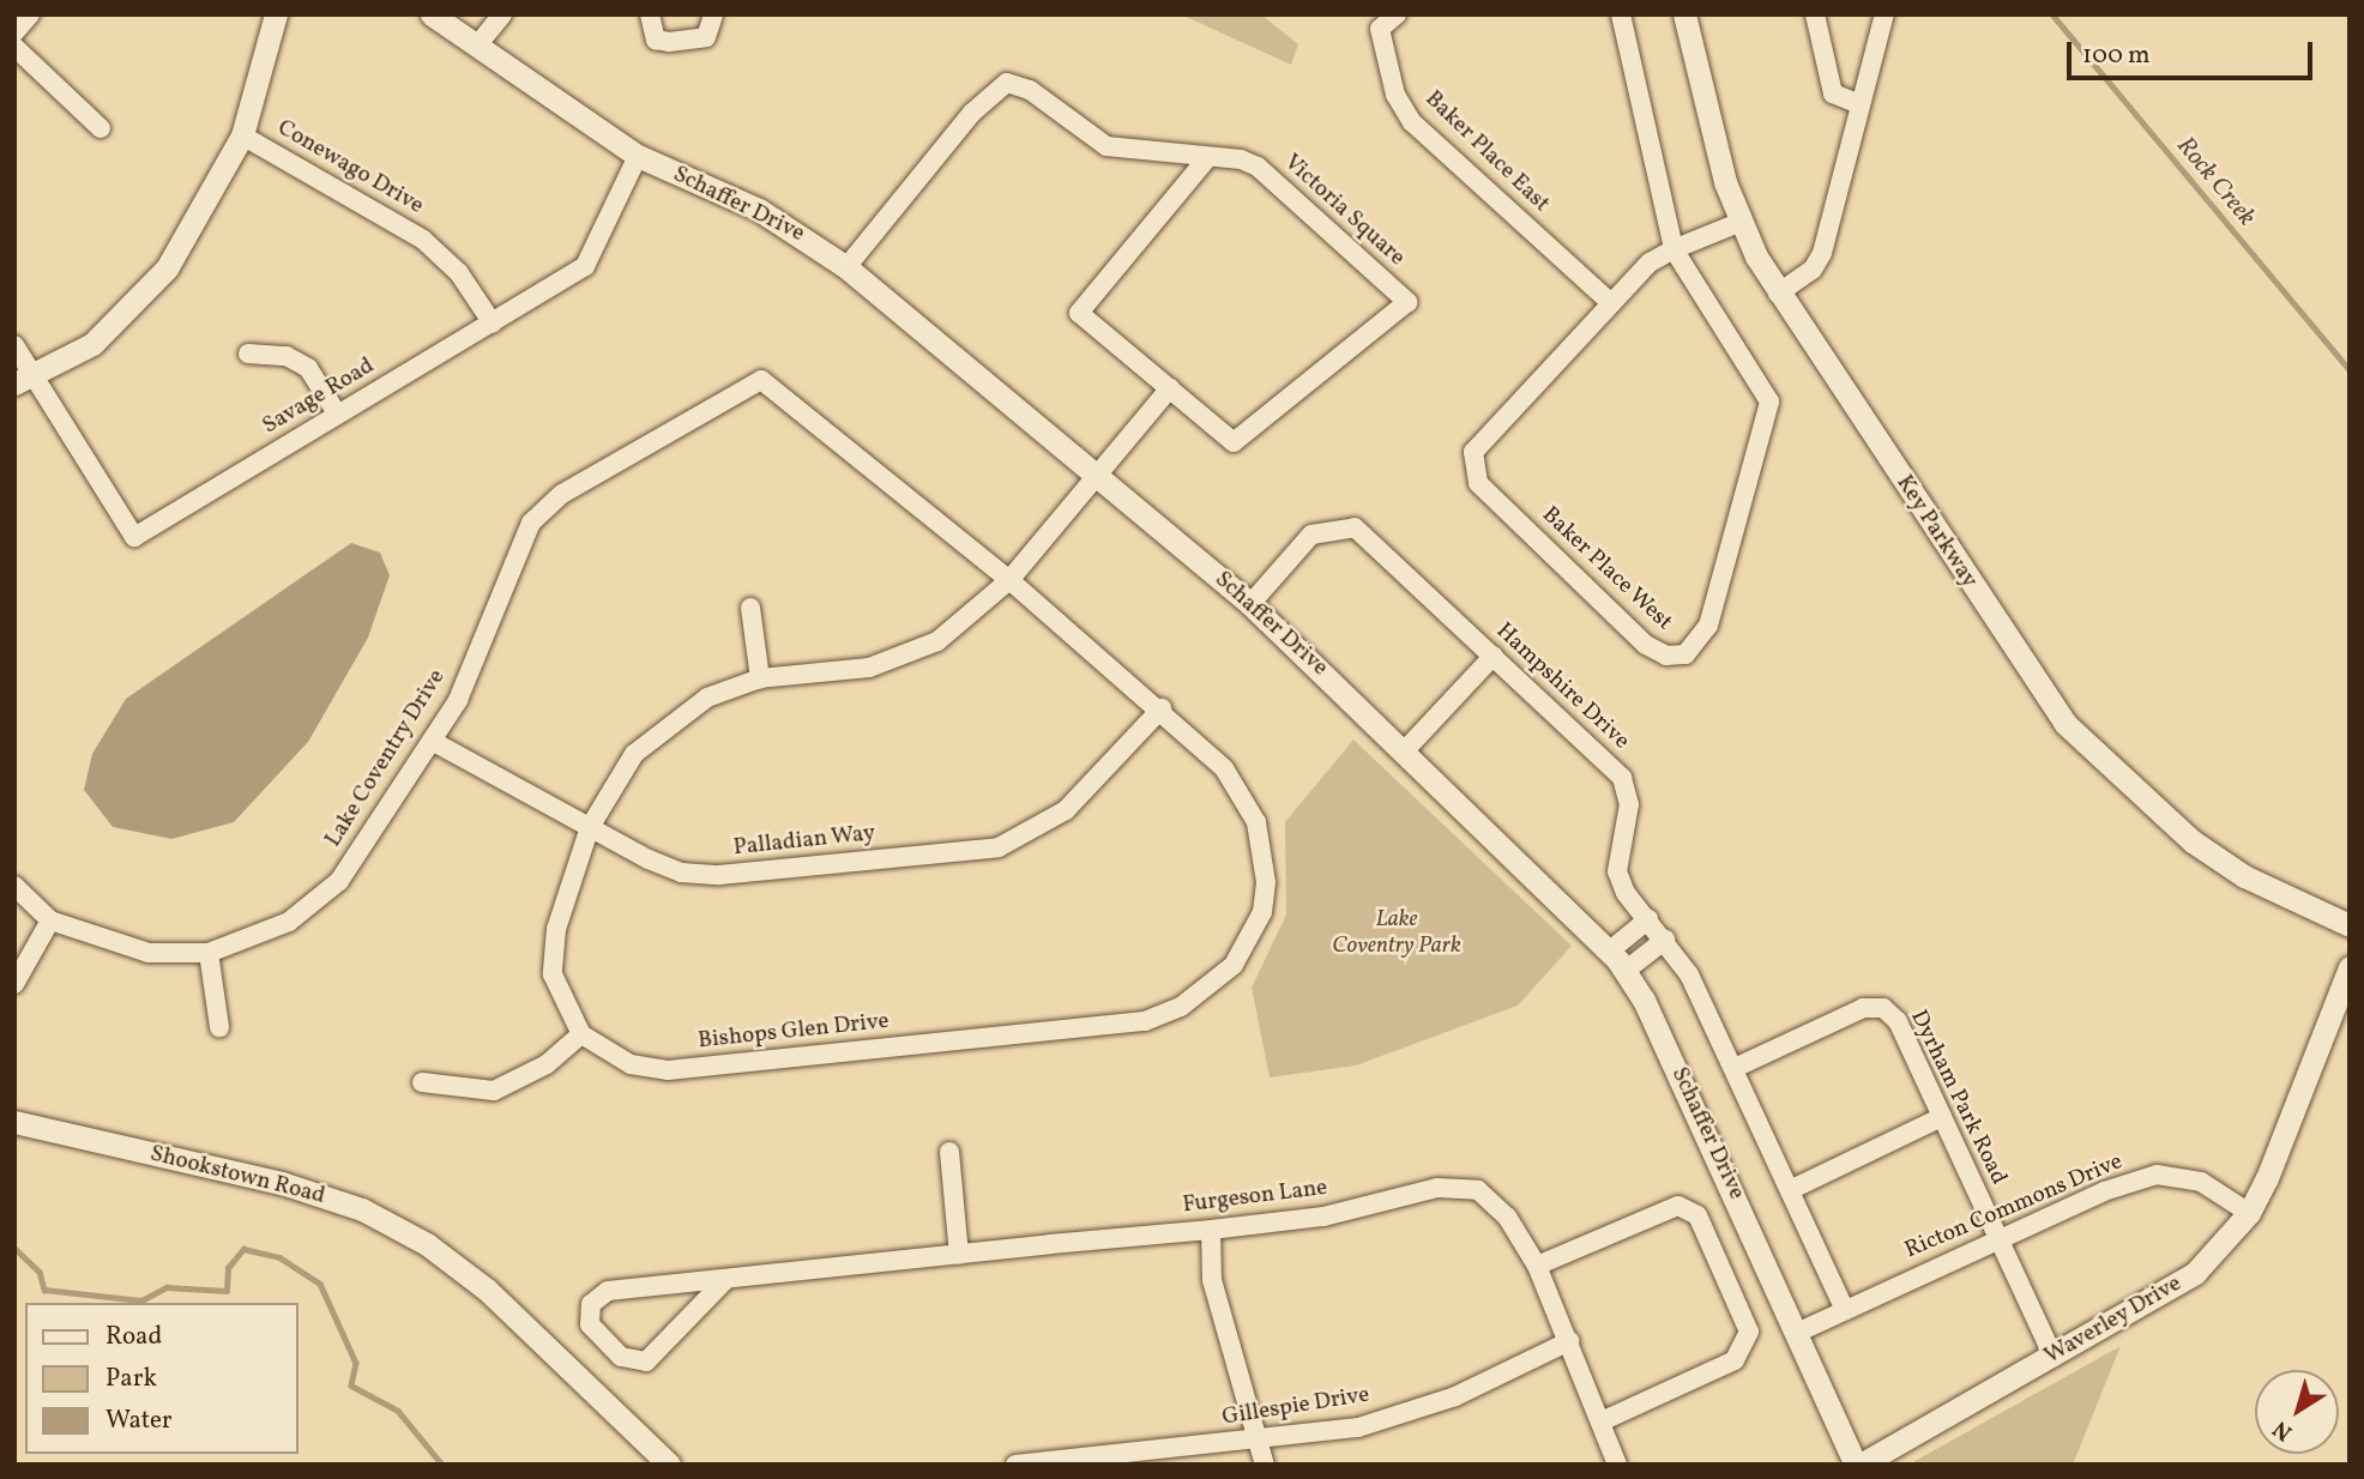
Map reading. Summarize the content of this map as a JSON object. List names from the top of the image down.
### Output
{
  "streets": {
    "street": [
      "Baker Place East",
      "Conewago Drive",
      "Schaffer Drive",
      "Victoria Square",
      "Savage Road",
      "Key Parkway",
      "Baker Place West",
      "Hampshire Drive",
      "Lake Coventry Drive",
      "Palladian Way",
      "Bishops Glen Drive",
      "Dyrham Park Road",
      "Shookstown Road",
      "Furgeson Lane",
      "Ricton Commons Drive",
      "Waverley Drive",
      "Gillespie Drive"
    ]
  },
  "crossings": [
    ["Baker Place East", "Baker Place West"],
    ["Conewago Drive", "Savage Road"],
    ["Schaffer Drive", "Savage Road"],
    ["Schaffer Drive", "Hampshire Drive"],
    ["Schaffer Drive", "Ricton Commons Drive"],
    ["Schaffer Drive", "Waverley Drive"],
    ["Key Parkway", "Baker Place West"],
    ["Hampshire Drive", "Dyrham Park Road"],
    ["Hampshire Drive", "Ricton Commons Drive"],
    ["Lake Coventry Drive", "Palladian Way"],
    ["Lake Coventry Drive", "Bishops Glen Drive"],
    ["Palladian Way", "Bishops Glen Drive"],
    ["Dyrham Park Road", "Ricton Commons Drive"],
    ["Dyrham Park Road", "Waverley Drive"],
    ["Furgeson Lane", "Gillespie Drive"],
    ["Ricton Commons Drive", "Waverley Drive"]
  ],
  "water": ["Rock Creek"],
  "parks": ["Lake Coventry Park"],
  "legend": ["Road", "Park", "Water"],
  "scale_bar": "100 m",
  "north": "bottom left"
}
